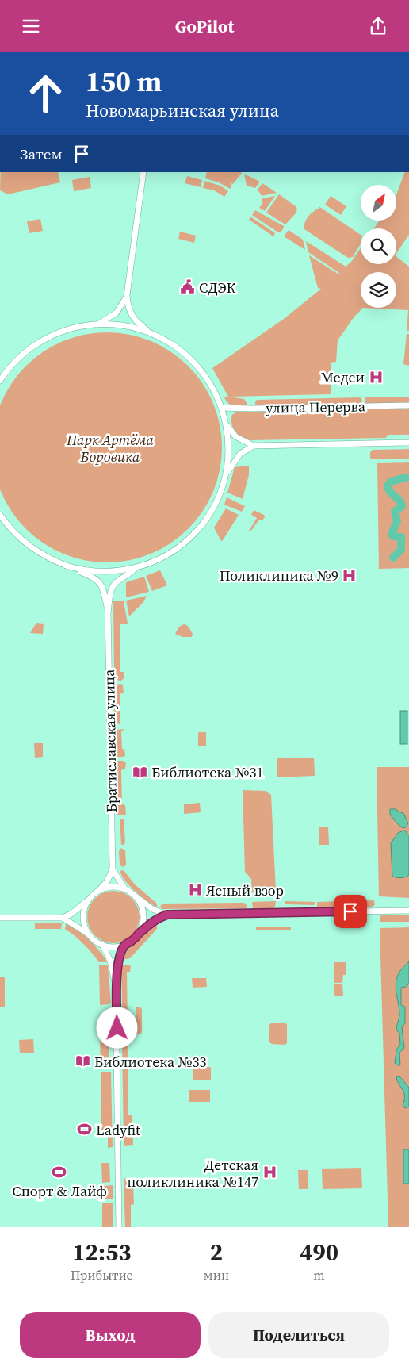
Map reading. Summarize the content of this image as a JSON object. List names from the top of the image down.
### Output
{
  "streets": {
    "main road": ["улица Перерва", "Братиславская улица"]
  },
  "crossings": [
    ["улица Перерва", "Братиславская улица"]
  ],
  "parks": ["Парк Артёма Боровика"],
  "places": {
    "public building": ["СДЭК"],
    "hospital": [
      "Медси",
      "Поликлиника №9",
      "Ясный взор",
      "Детская поликлиника №147"
    ],
    "library": ["Библиотека №31", "Библиотека №33"],
    "sports": ["Ladyfit", "Спорт & Лайф"]
  },
  "north": "top right",
  "page": {
    "header": "GoPilot",
    "turn": ["150 m", "Новомарьинская улица"],
    "then": "Затем",
    "eta": [
      "12:53",
      "Прибытие",
      "2",
      "мин",
      "490",
      "m"
    ],
    "buttons": ["Выход", "Поделиться"]
  }
}
